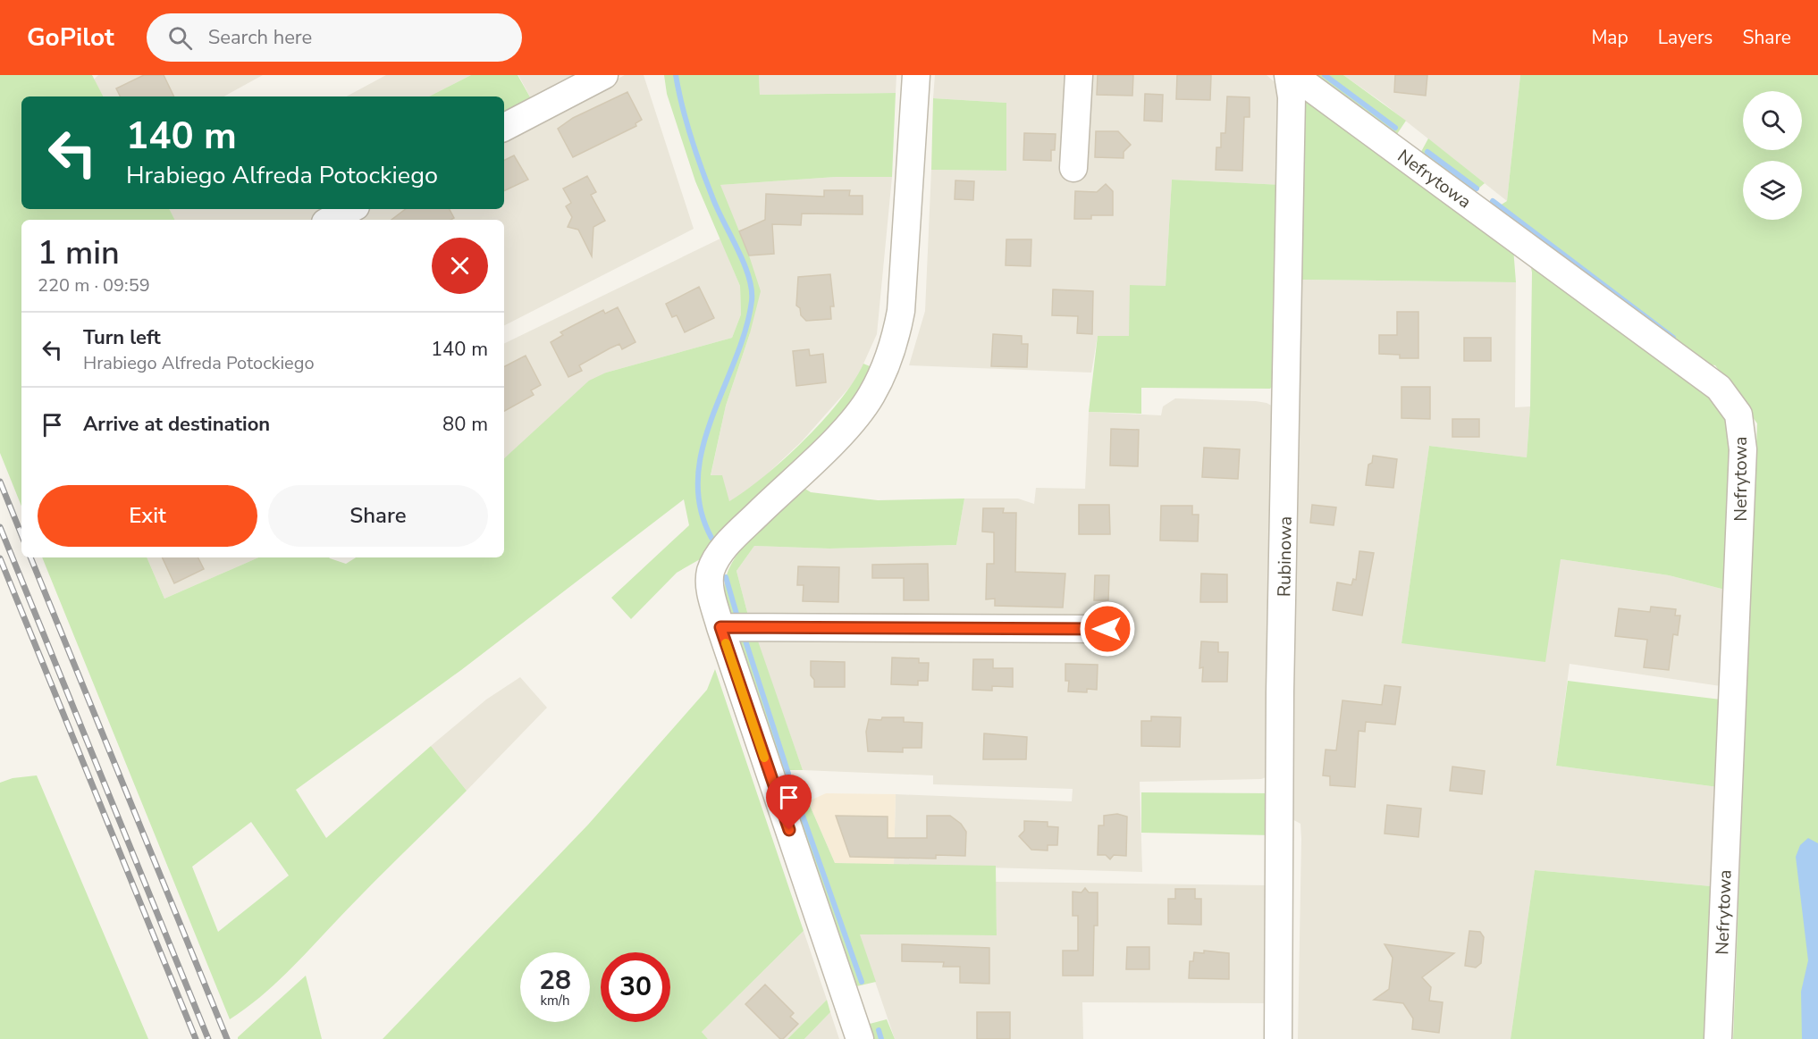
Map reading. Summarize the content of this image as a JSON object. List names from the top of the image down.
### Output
{
  "streets": {
    "street": ["Nefrytowa", "Rubinowa"]
  },
  "page": {
    "header": "GoPilot",
    "search": "Search here",
    "nav": ["Map", "Layers", "Share"],
    "turn": ["140 m", "Hrabiego Alfreda Potockiego"],
    "heading": ["1 min", "220 m · 09:59"],
    "list": [
      {
        "name": "Turn left",
        "note": "Hrabiego Alfreda Potockiego",
        "value": "140 m"
      },
      {
        "name": "Arrive at destination",
        "value": "80 m"
      }
    ],
    "buttons": ["Exit", "Share"],
    "speed": "28 km/h",
    "limit": "30"
  }
}
